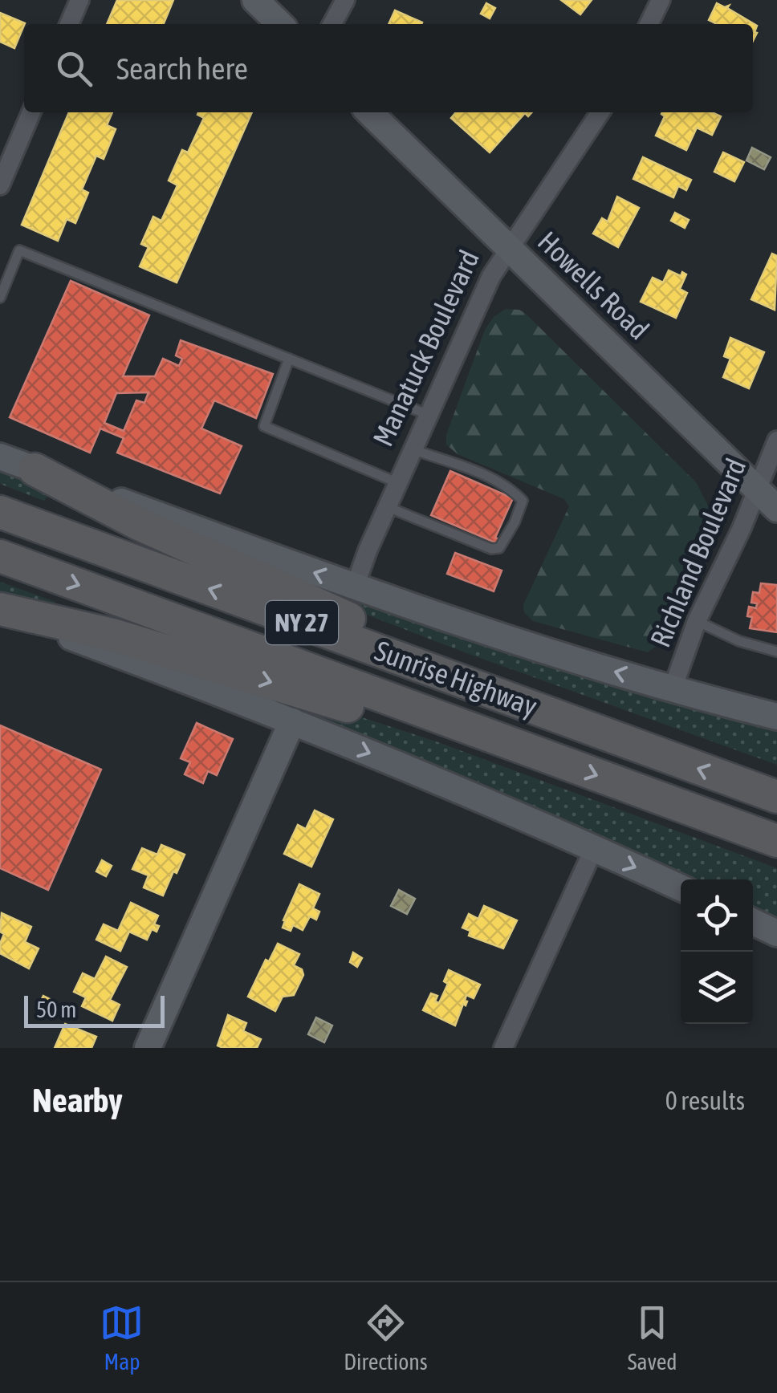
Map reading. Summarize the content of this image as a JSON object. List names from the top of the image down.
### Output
{
  "streets": {
    "highway": ["NY 27", "Sunrise Highway"],
    "main road": ["Howells Road"],
    "street": ["Manatuck Boulevard", "Richland Boulevard"]
  },
  "crossings": [
    ["Howells Road", "Manatuck Boulevard"],
    ["Howells Road", "Richland Boulevard"],
    ["Manatuck Boulevard", "Sunrise Highway"],
    ["Richland Boulevard", "Sunrise Highway"]
  ],
  "scale_bar": "50 m",
  "page": {
    "search": "Search here",
    "scale": "50 m",
    "heading": ["Nearby", "0 results"],
    "nav": ["Map", "Directions", "Saved"]
  }
}
